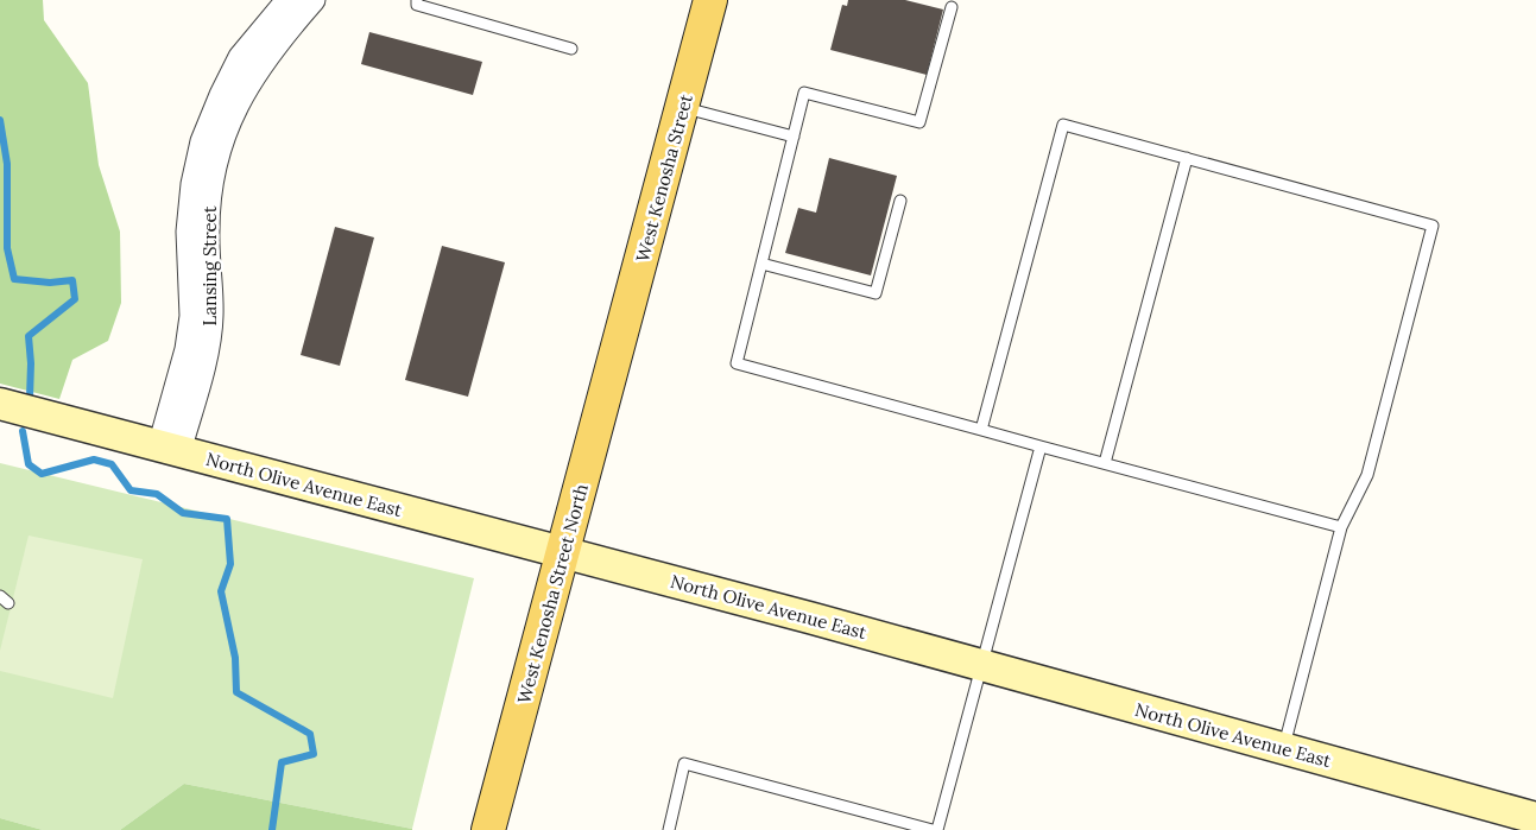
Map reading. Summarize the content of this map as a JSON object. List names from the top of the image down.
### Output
{
  "streets": {
    "main road": ["West Kenosha Street", "West Kenosha Street North"],
    "street": ["Lansing Street", "North Olive Avenue East"]
  },
  "crossings": [
    ["West Kenosha Street", "West Kenosha Street North"],
    ["Lansing Street", "North Olive Avenue East"],
    ["North Olive Avenue East", "West Kenosha Street North"]
  ]
}
